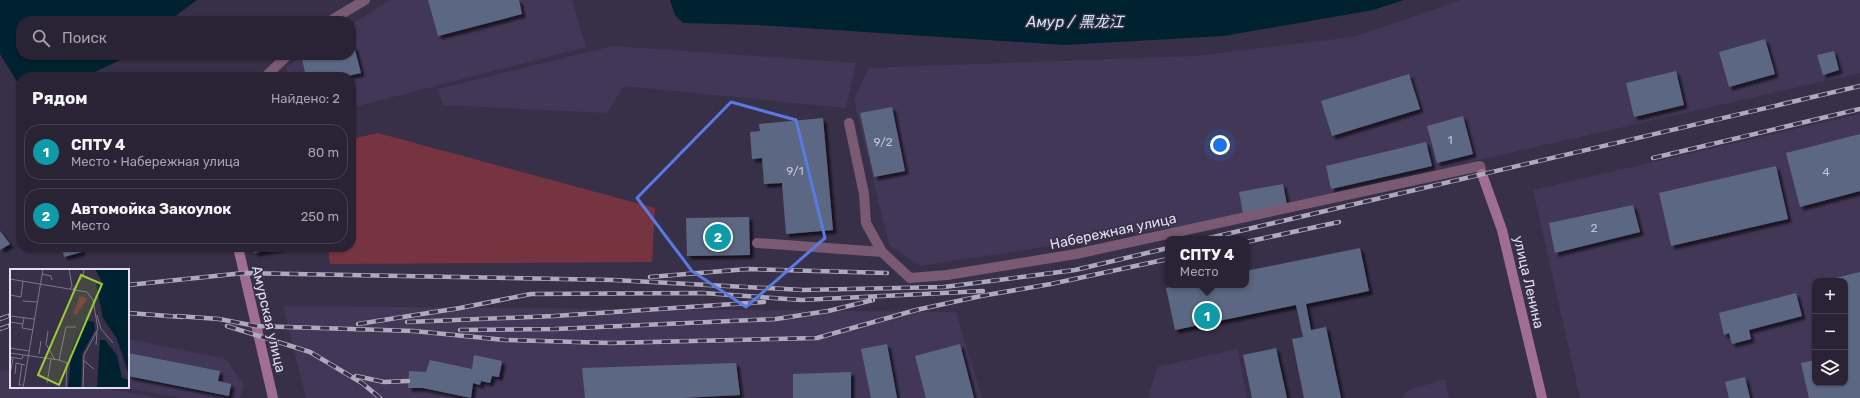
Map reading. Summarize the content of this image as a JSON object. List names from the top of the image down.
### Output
{
  "streets": {
    "street": ["Набережная улица", "улица Ленина", "Амурская улица"]
  },
  "crossings": [
    ["Набережная улица", "улица Ленина"]
  ],
  "water": ["Амур / 黑龙江"],
  "house_numbers": [
    "1",
    "9/2",
    "9/1",
    "4",
    "2"
  ],
  "page": {
    "search": "Поиск",
    "heading": ["Рядом", "Найдено: 2"],
    "list": [
      {
        "mark": "1",
        "name": "СПТУ 4",
        "note": "Место · Набережная улица",
        "value": "80 m"
      },
      {
        "mark": "2",
        "name": "Автомойка Закоулок",
        "note": "Место",
        "value": "250 m"
      }
    ],
    "pins": ["2", "1"],
    "popup": ["СПТУ 4", "Место"],
    "map_buttons": ["+", "−"]
  }
}
